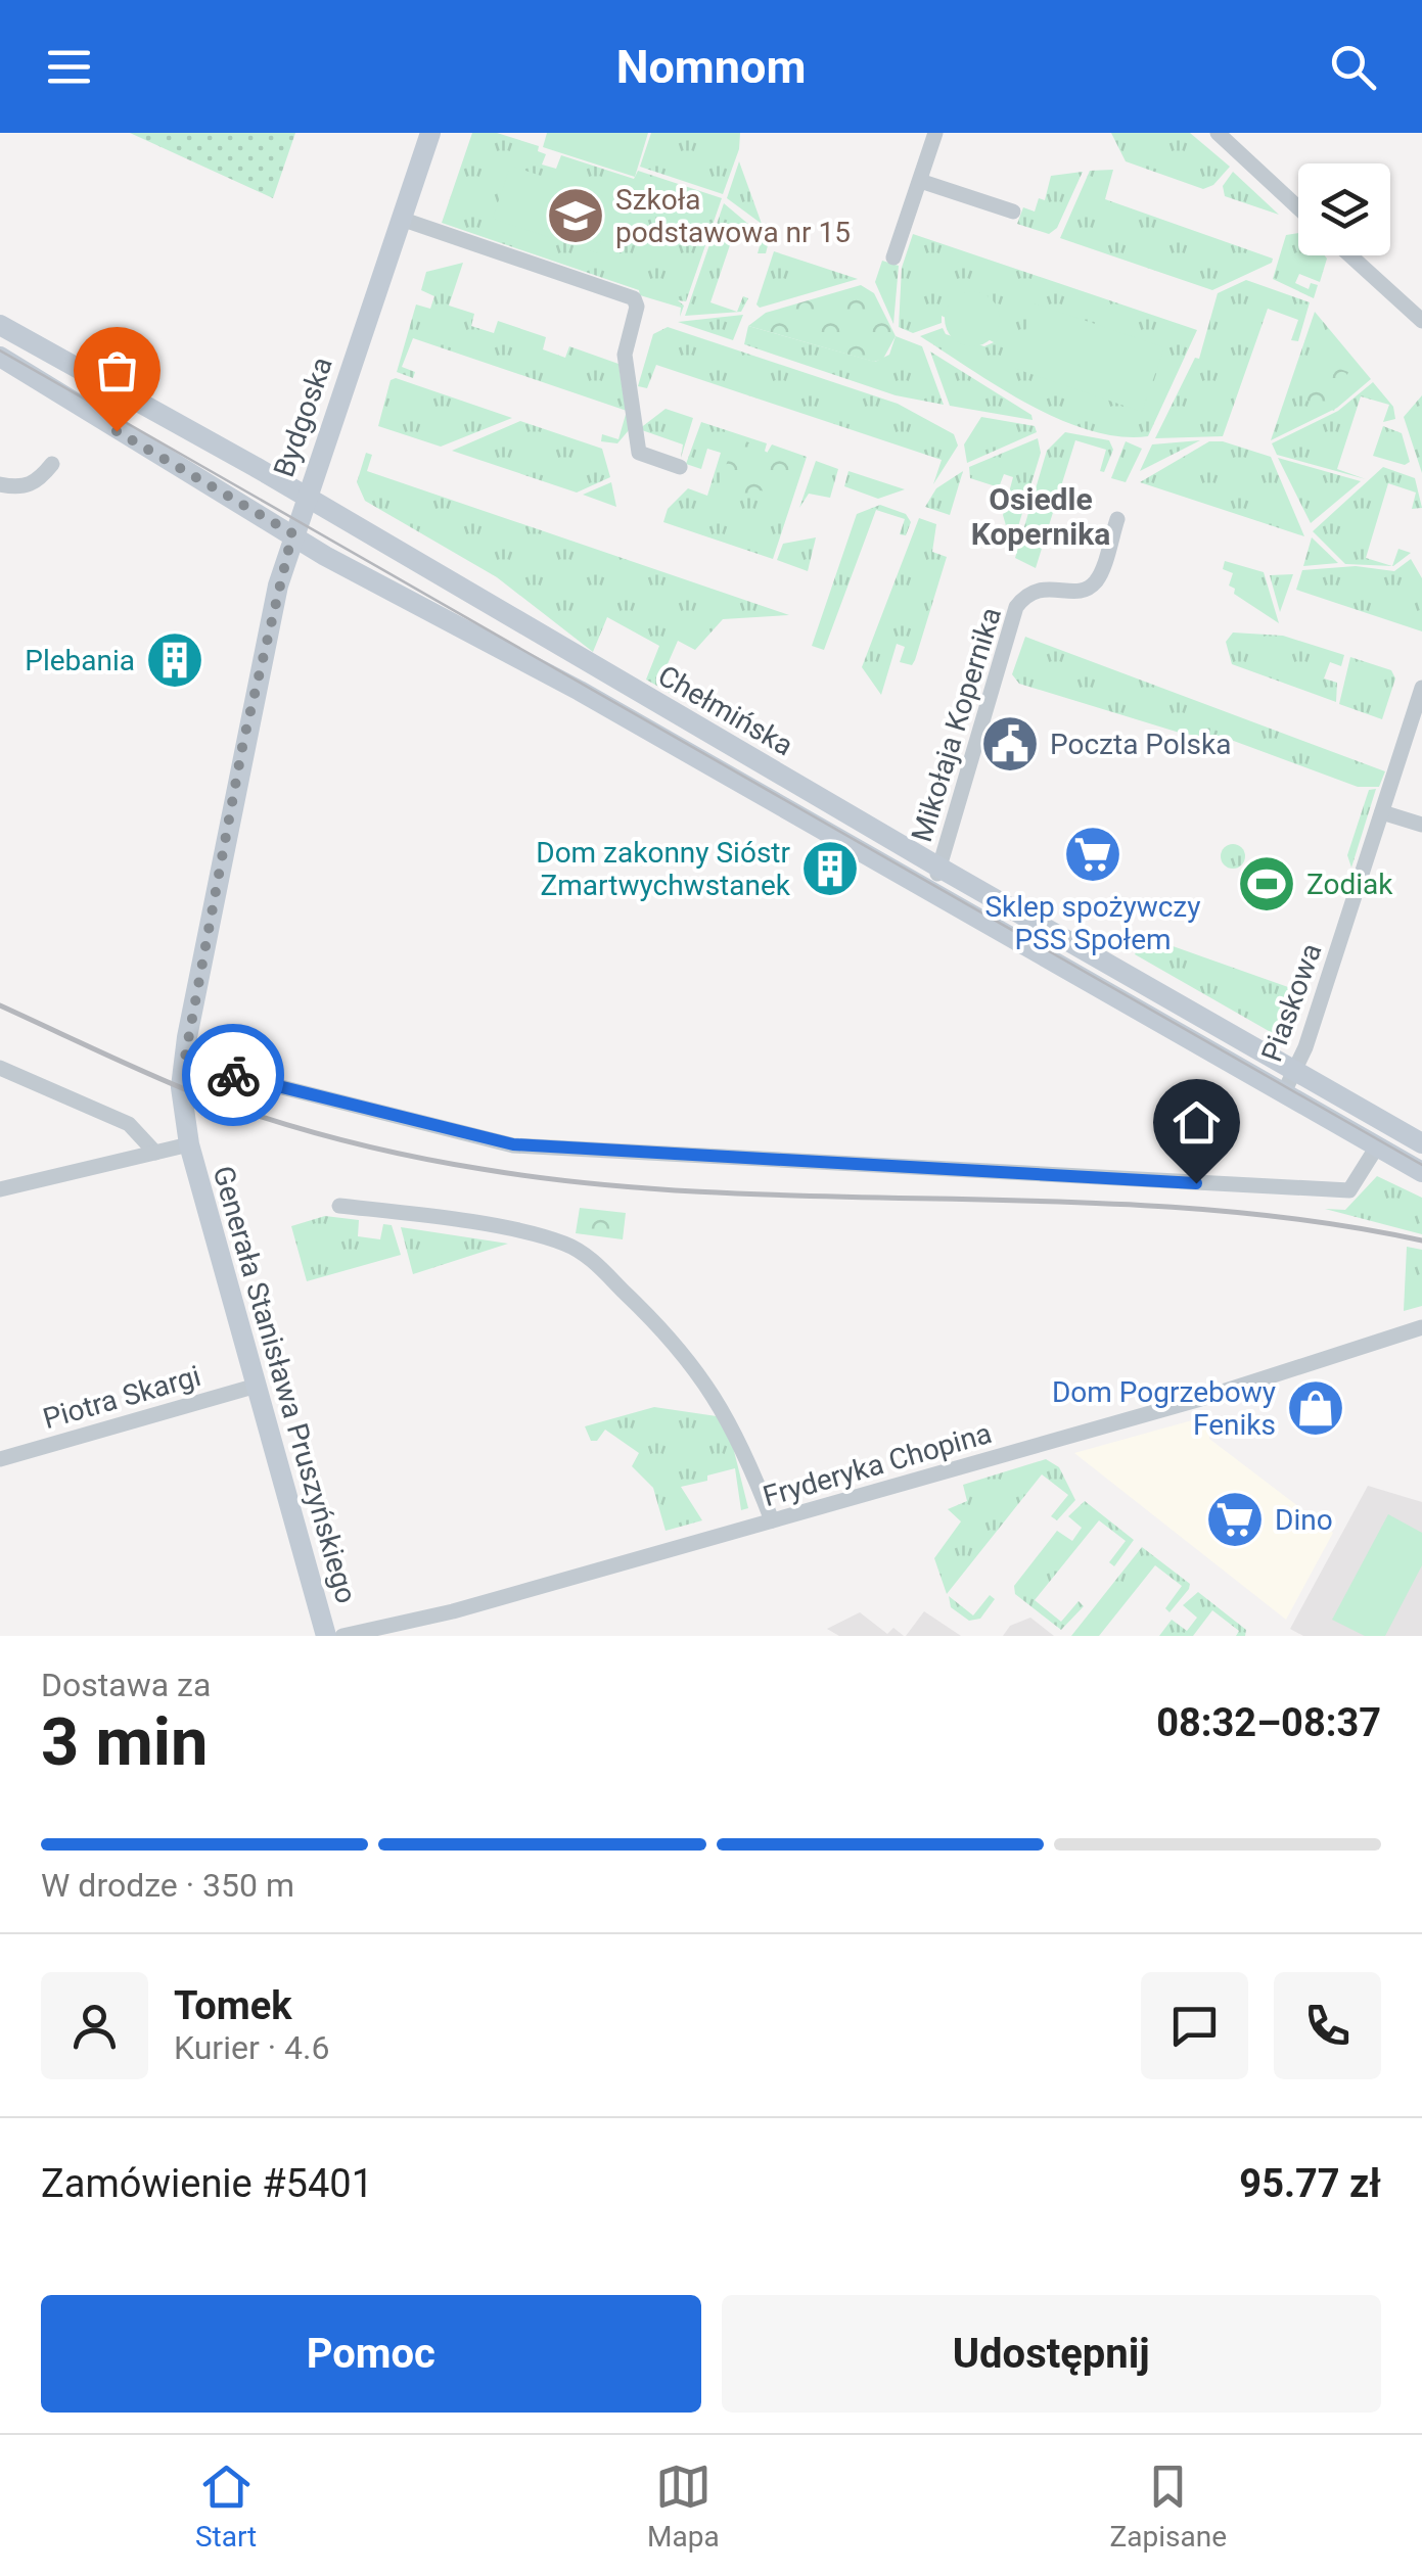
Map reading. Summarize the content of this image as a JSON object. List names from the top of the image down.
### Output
{
  "streets": {
    "main road": ["Bydgoska", "Chełmińska", "Generała Stanisława Pruszyńskiego"],
    "street": [
      "Mikołaja Kopernika",
      "Piaskowa",
      "Piotra Skargi",
      "Fryderyka Chopina"
    ]
  },
  "crossings": [
    ["Bydgoska", "Chełmińska"],
    ["Bydgoska", "Generała Stanisława Pruszyńskiego"],
    ["Chełmińska", "Mikołaja Kopernika"],
    ["Chełmińska", "Piaskowa"],
    ["Generała Stanisława Pruszyńskiego", "Piotra Skargi"]
  ],
  "districts": ["Osiedle Kopernika"],
  "places": {
    "school or university": ["Szkoła podstawowa nr 15"],
    "building": ["Plebania", "Dom zakonny Sióstr Zmartwychwstanek"],
    "public building": ["Poczta Polska"],
    "supermarket": ["Sklep spożywczy PSS Społem", "Dino"],
    "sports": ["Zodiak"],
    "shop": ["Dom Pogrzebowy Feniks"]
  },
  "page": {
    "header": "Nomnom",
    "heading": ["3 min", "Dostawa za", "08:32–08:37"],
    "panel": [
      "Tomek",
      "Kurier · 4.6",
      "Zamówienie #5401",
      "95.77 zł"
    ],
    "bar": "W drodze · 350 m",
    "buttons": ["Pomoc", "Udostępnij"],
    "tabs": ["Start", "Mapa", "Zapisane"]
  }
}
